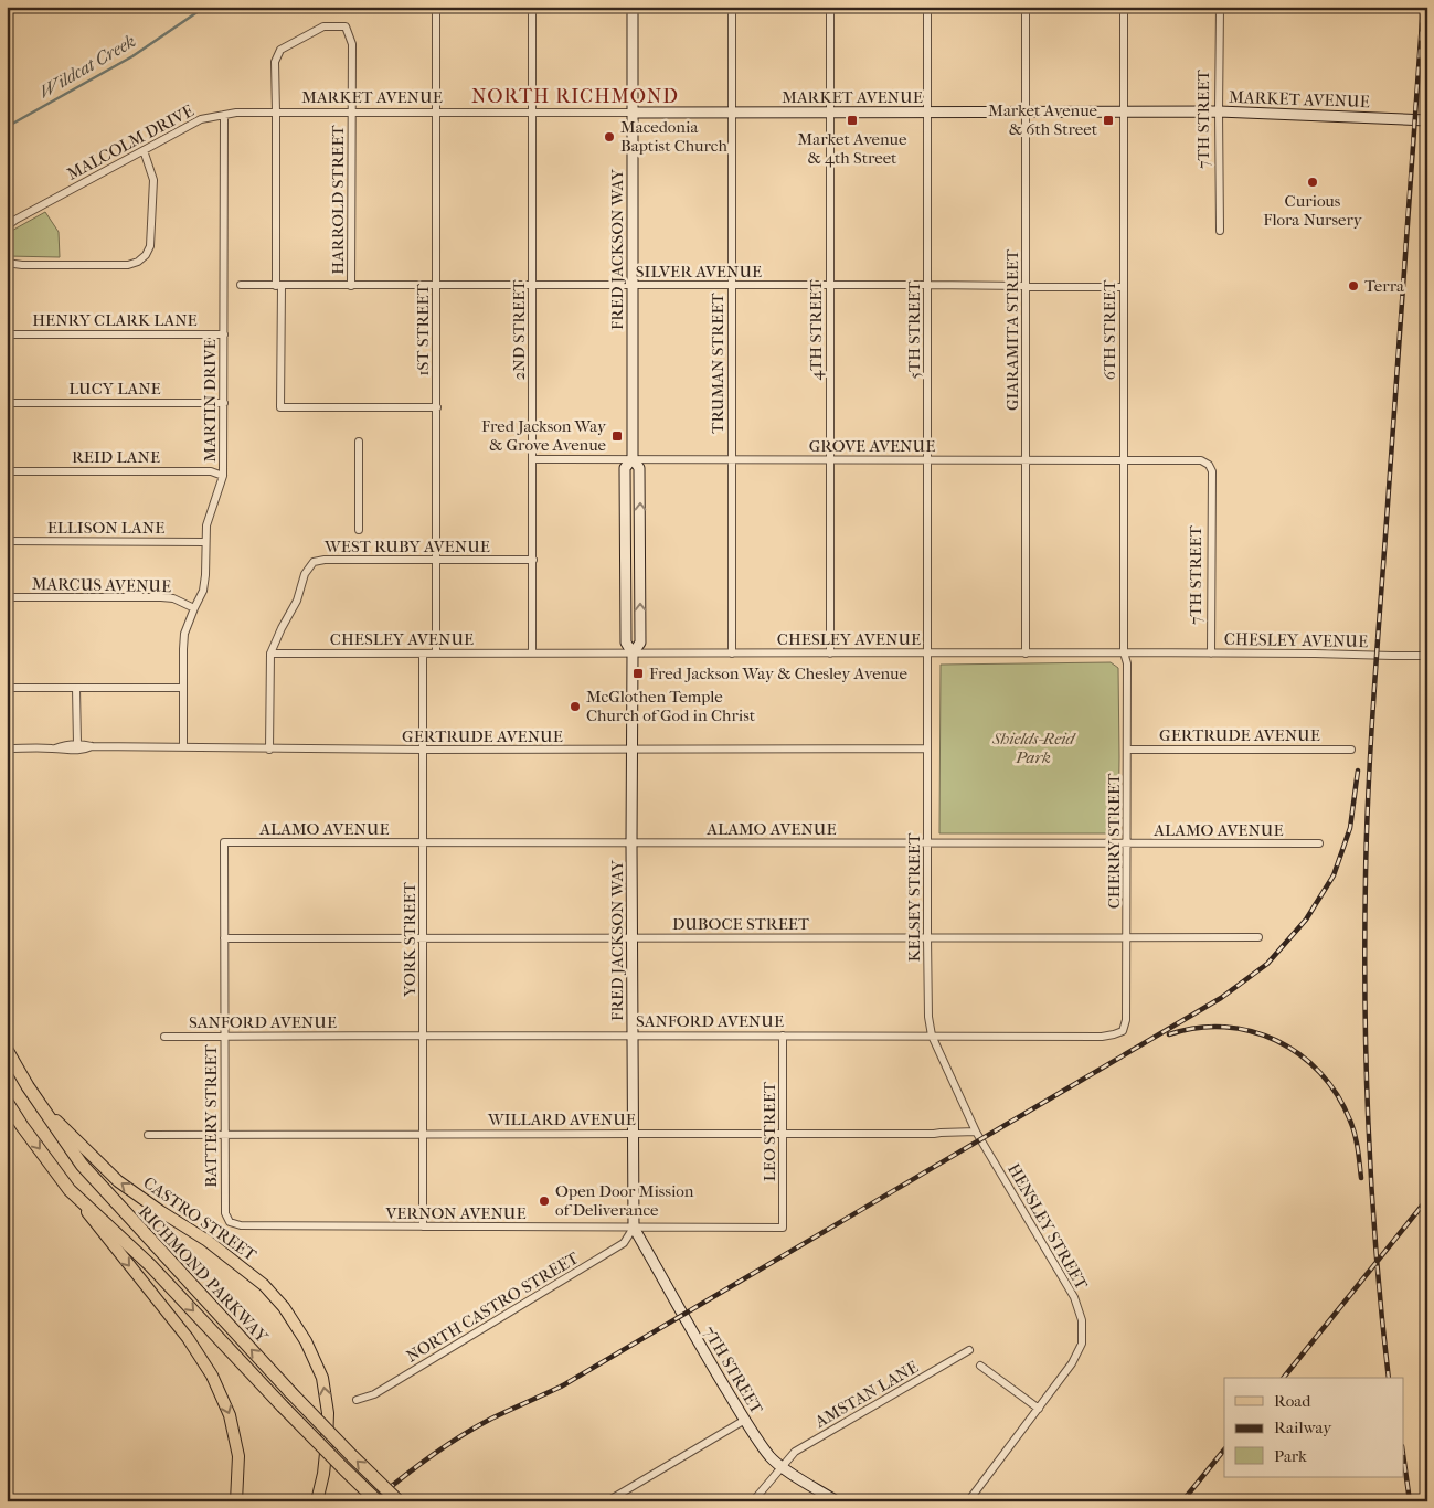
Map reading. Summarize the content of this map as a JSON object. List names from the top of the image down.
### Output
{
  "streets": {
    "highway": ["RICHMOND PARKWAY"],
    "main road": ["CASTRO STREET"],
    "street": [
      "MARKET AVENUE",
      "7TH STREET",
      "MALCOLM DRIVE",
      "HARROLD STREET",
      "FRED JACKSON WAY",
      "SILVER AVENUE",
      "HENRY CLARK LANE",
      "1ST STREET",
      "2ND STREET",
      "4TH STREET",
      "5TH STREET",
      "GIARAMITA STREET",
      "6TH STREET",
      "TRUMAN STREET",
      "LUCY LANE",
      "MARTIN DRIVE",
      "GROVE AVENUE",
      "REID LANE",
      "ELLISON LANE",
      "WEST RUBY AVENUE",
      "MARCUS AVENUE",
      "CHESLEY AVENUE",
      "GERTRUDE AVENUE",
      "ALAMO AVENUE",
      "CHERRY STREET",
      "KELSEY STREET",
      "DUBOCE STREET",
      "YORK STREET",
      "SANFORD AVENUE",
      "BATTERY STREET",
      "WILLARD AVENUE",
      "LEO STREET",
      "VERNON AVENUE",
      "HENSLEY STREET",
      "NORTH CASTRO STREET",
      "AMSTAN LANE"
    ]
  },
  "crossings": [
    ["MARKET AVENUE", "7TH STREET"],
    ["MARKET AVENUE", "MALCOLM DRIVE"],
    ["MARKET AVENUE", "HARROLD STREET"],
    ["MARKET AVENUE", "FRED JACKSON WAY"],
    ["MARKET AVENUE", "1ST STREET"],
    ["MARKET AVENUE", "2ND STREET"],
    ["MARKET AVENUE", "4TH STREET"],
    ["MARKET AVENUE", "5TH STREET"],
    ["MARKET AVENUE", "GIARAMITA STREET"],
    ["MARKET AVENUE", "6TH STREET"],
    ["MARKET AVENUE", "TRUMAN STREET"],
    ["7TH STREET", "FRED JACKSON WAY"],
    ["7TH STREET", "GROVE AVENUE"],
    ["7TH STREET", "CHESLEY AVENUE"],
    ["7TH STREET", "VERNON AVENUE"],
    ["7TH STREET", "NORTH CASTRO STREET"],
    ["7TH STREET", "AMSTAN LANE"],
    ["MALCOLM DRIVE", "HARROLD STREET"],
    ["MALCOLM DRIVE", "MARTIN DRIVE"],
    ["HARROLD STREET", "SILVER AVENUE"],
    ["FRED JACKSON WAY", "SILVER AVENUE"],
    ["FRED JACKSON WAY", "GROVE AVENUE"],
    ["FRED JACKSON WAY", "CHESLEY AVENUE"],
    ["FRED JACKSON WAY", "GERTRUDE AVENUE"],
    ["FRED JACKSON WAY", "ALAMO AVENUE"],
    ["FRED JACKSON WAY", "DUBOCE STREET"],
    ["FRED JACKSON WAY", "SANFORD AVENUE"],
    ["FRED JACKSON WAY", "WILLARD AVENUE"],
    ["FRED JACKSON WAY", "VERNON AVENUE"],
    ["FRED JACKSON WAY", "NORTH CASTRO STREET"],
    ["SILVER AVENUE", "1ST STREET"],
    ["SILVER AVENUE", "2ND STREET"],
    ["SILVER AVENUE", "4TH STREET"],
    ["SILVER AVENUE", "5TH STREET"],
    ["SILVER AVENUE", "GIARAMITA STREET"],
    ["SILVER AVENUE", "6TH STREET"],
    ["SILVER AVENUE", "TRUMAN STREET"],
    ["HENRY CLARK LANE", "MARTIN DRIVE"],
    ["1ST STREET", "WEST RUBY AVENUE"],
    ["1ST STREET", "CHESLEY AVENUE"],
    ["2ND STREET", "GROVE AVENUE"],
    ["2ND STREET", "WEST RUBY AVENUE"],
    ["2ND STREET", "CHESLEY AVENUE"],
    ["4TH STREET", "GROVE AVENUE"],
    ["4TH STREET", "CHESLEY AVENUE"],
    ["5TH STREET", "GROVE AVENUE"],
    ["5TH STREET", "CHESLEY AVENUE"],
    ["5TH STREET", "KELSEY STREET"],
    ["GIARAMITA STREET", "GROVE AVENUE"],
    ["GIARAMITA STREET", "CHESLEY AVENUE"],
    ["6TH STREET", "GROVE AVENUE"],
    ["6TH STREET", "CHESLEY AVENUE"],
    ["6TH STREET", "CHERRY STREET"],
    ["TRUMAN STREET", "GROVE AVENUE"],
    ["TRUMAN STREET", "CHESLEY AVENUE"],
    ["LUCY LANE", "MARTIN DRIVE"],
    ["MARTIN DRIVE", "REID LANE"],
    ["MARTIN DRIVE", "ELLISON LANE"],
    ["MARTIN DRIVE", "MARCUS AVENUE"],
    ["MARTIN DRIVE", "GERTRUDE AVENUE"],
    ["WEST RUBY AVENUE", "CHESLEY AVENUE"],
    ["WEST RUBY AVENUE", "GERTRUDE AVENUE"],
    ["CHESLEY AVENUE", "CHERRY STREET"],
    ["CHESLEY AVENUE", "KELSEY STREET"],
    ["CHESLEY AVENUE", "YORK STREET"],
    ["GERTRUDE AVENUE", "CHERRY STREET"],
    ["GERTRUDE AVENUE", "KELSEY STREET"],
    ["GERTRUDE AVENUE", "YORK STREET"],
    ["ALAMO AVENUE", "CHERRY STREET"],
    ["ALAMO AVENUE", "KELSEY STREET"],
    ["ALAMO AVENUE", "YORK STREET"],
    ["ALAMO AVENUE", "BATTERY STREET"],
    ["CHERRY STREET", "DUBOCE STREET"],
    ["CHERRY STREET", "SANFORD AVENUE"],
    ["KELSEY STREET", "DUBOCE STREET"],
    ["KELSEY STREET", "SANFORD AVENUE"],
    ["KELSEY STREET", "WILLARD AVENUE"],
    ["KELSEY STREET", "HENSLEY STREET"],
    ["DUBOCE STREET", "YORK STREET"],
    ["DUBOCE STREET", "BATTERY STREET"],
    ["YORK STREET", "SANFORD AVENUE"],
    ["YORK STREET", "WILLARD AVENUE"],
    ["YORK STREET", "VERNON AVENUE"],
    ["SANFORD AVENUE", "BATTERY STREET"],
    ["SANFORD AVENUE", "LEO STREET"],
    ["BATTERY STREET", "WILLARD AVENUE"],
    ["BATTERY STREET", "VERNON AVENUE"],
    ["WILLARD AVENUE", "LEO STREET"],
    ["WILLARD AVENUE", "HENSLEY STREET"],
    ["LEO STREET", "VERNON AVENUE"],
    ["VERNON AVENUE", "NORTH CASTRO STREET"],
    ["CASTRO STREET", "RICHMOND PARKWAY"]
  ],
  "districts": ["NORTH RICHMOND"],
  "water": ["Wildcat Creek"],
  "parks": ["Shields-Reid Park"],
  "places": {
    "transit": [
      "Market Avenue & 4th Street",
      "Market Avenue & 6th Street",
      "Fred Jackson Way & Grove Avenue",
      "Fred Jackson Way & Chesley Avenue"
    ],
    "other": [
      "Macedonia Baptist Church",
      "Curious Flora Nursery",
      "Terra",
      "McGlothen Temple Church of God in Christ",
      "Open Door Mission of Deliverance"
    ]
  },
  "legend": ["Road", "Railway", "Park"]
}
